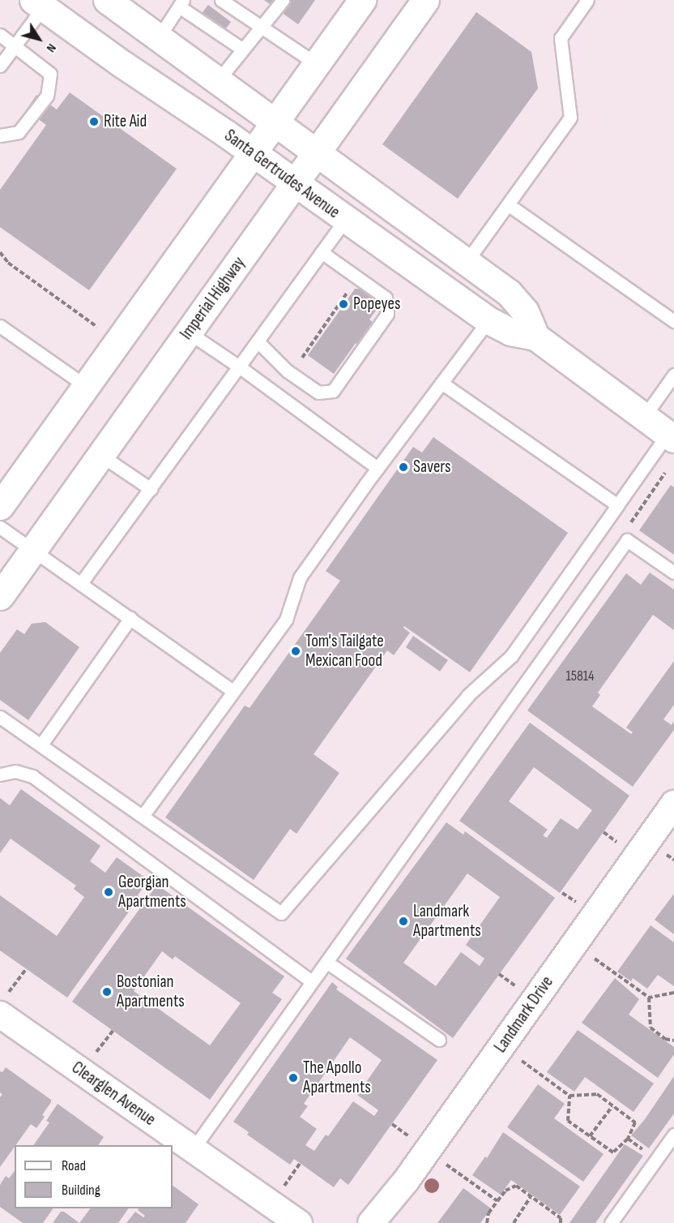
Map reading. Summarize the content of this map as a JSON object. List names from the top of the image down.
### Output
{
  "streets": {
    "main road": ["Santa Gertrudes Avenue", "Imperial Highway"],
    "street": ["Landmark Drive", "Clearglen Avenue"]
  },
  "crossings": [
    ["Santa Gertrudes Avenue", "Imperial Highway"]
  ],
  "places": [
    "Rite Aid",
    "Popeyes",
    "Savers",
    "Tom's Tailgate Mexican Food",
    "Georgian Apartments",
    "Landmark Apartments",
    "Bostonian Apartments",
    "The Apollo Apartments"
  ],
  "house_numbers": ["15814"],
  "legend": ["Road", "Building"],
  "north": "bottom right"
}
